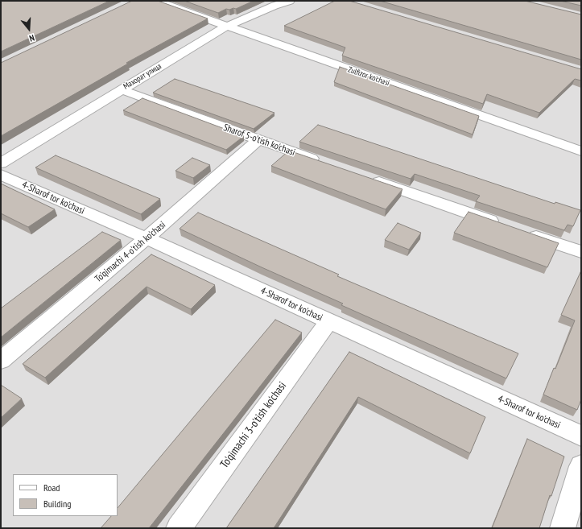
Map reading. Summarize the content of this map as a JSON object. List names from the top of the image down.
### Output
{
  "streets": {
    "street": [
      "Махорат улица",
      "Zulfizor ko'chasi",
      "Sharof 5-o'tish ko'chasi",
      "4-Sharof tor ko'chasi",
      "To'qimachi 4-o'tish ko'chasi",
      "To'qimachi 3-o'tish ko'chasi"
    ]
  },
  "crossings": [
    ["Махорат улица", "Zulfizor ko'chasi"],
    ["Махорат улица", "Sharof 5-o'tish ko'chasi"],
    ["Sharof 5-o'tish ko'chasi", "To'qimachi 4-o'tish ko'chasi"],
    ["4-Sharof tor ko'chasi", "To'qimachi 4-o'tish ko'chasi"],
    ["4-Sharof tor ko'chasi", "To'qimachi 3-o'tish ko'chasi"]
  ],
  "legend": ["Road", "Building"],
  "north": "bottom"
}
